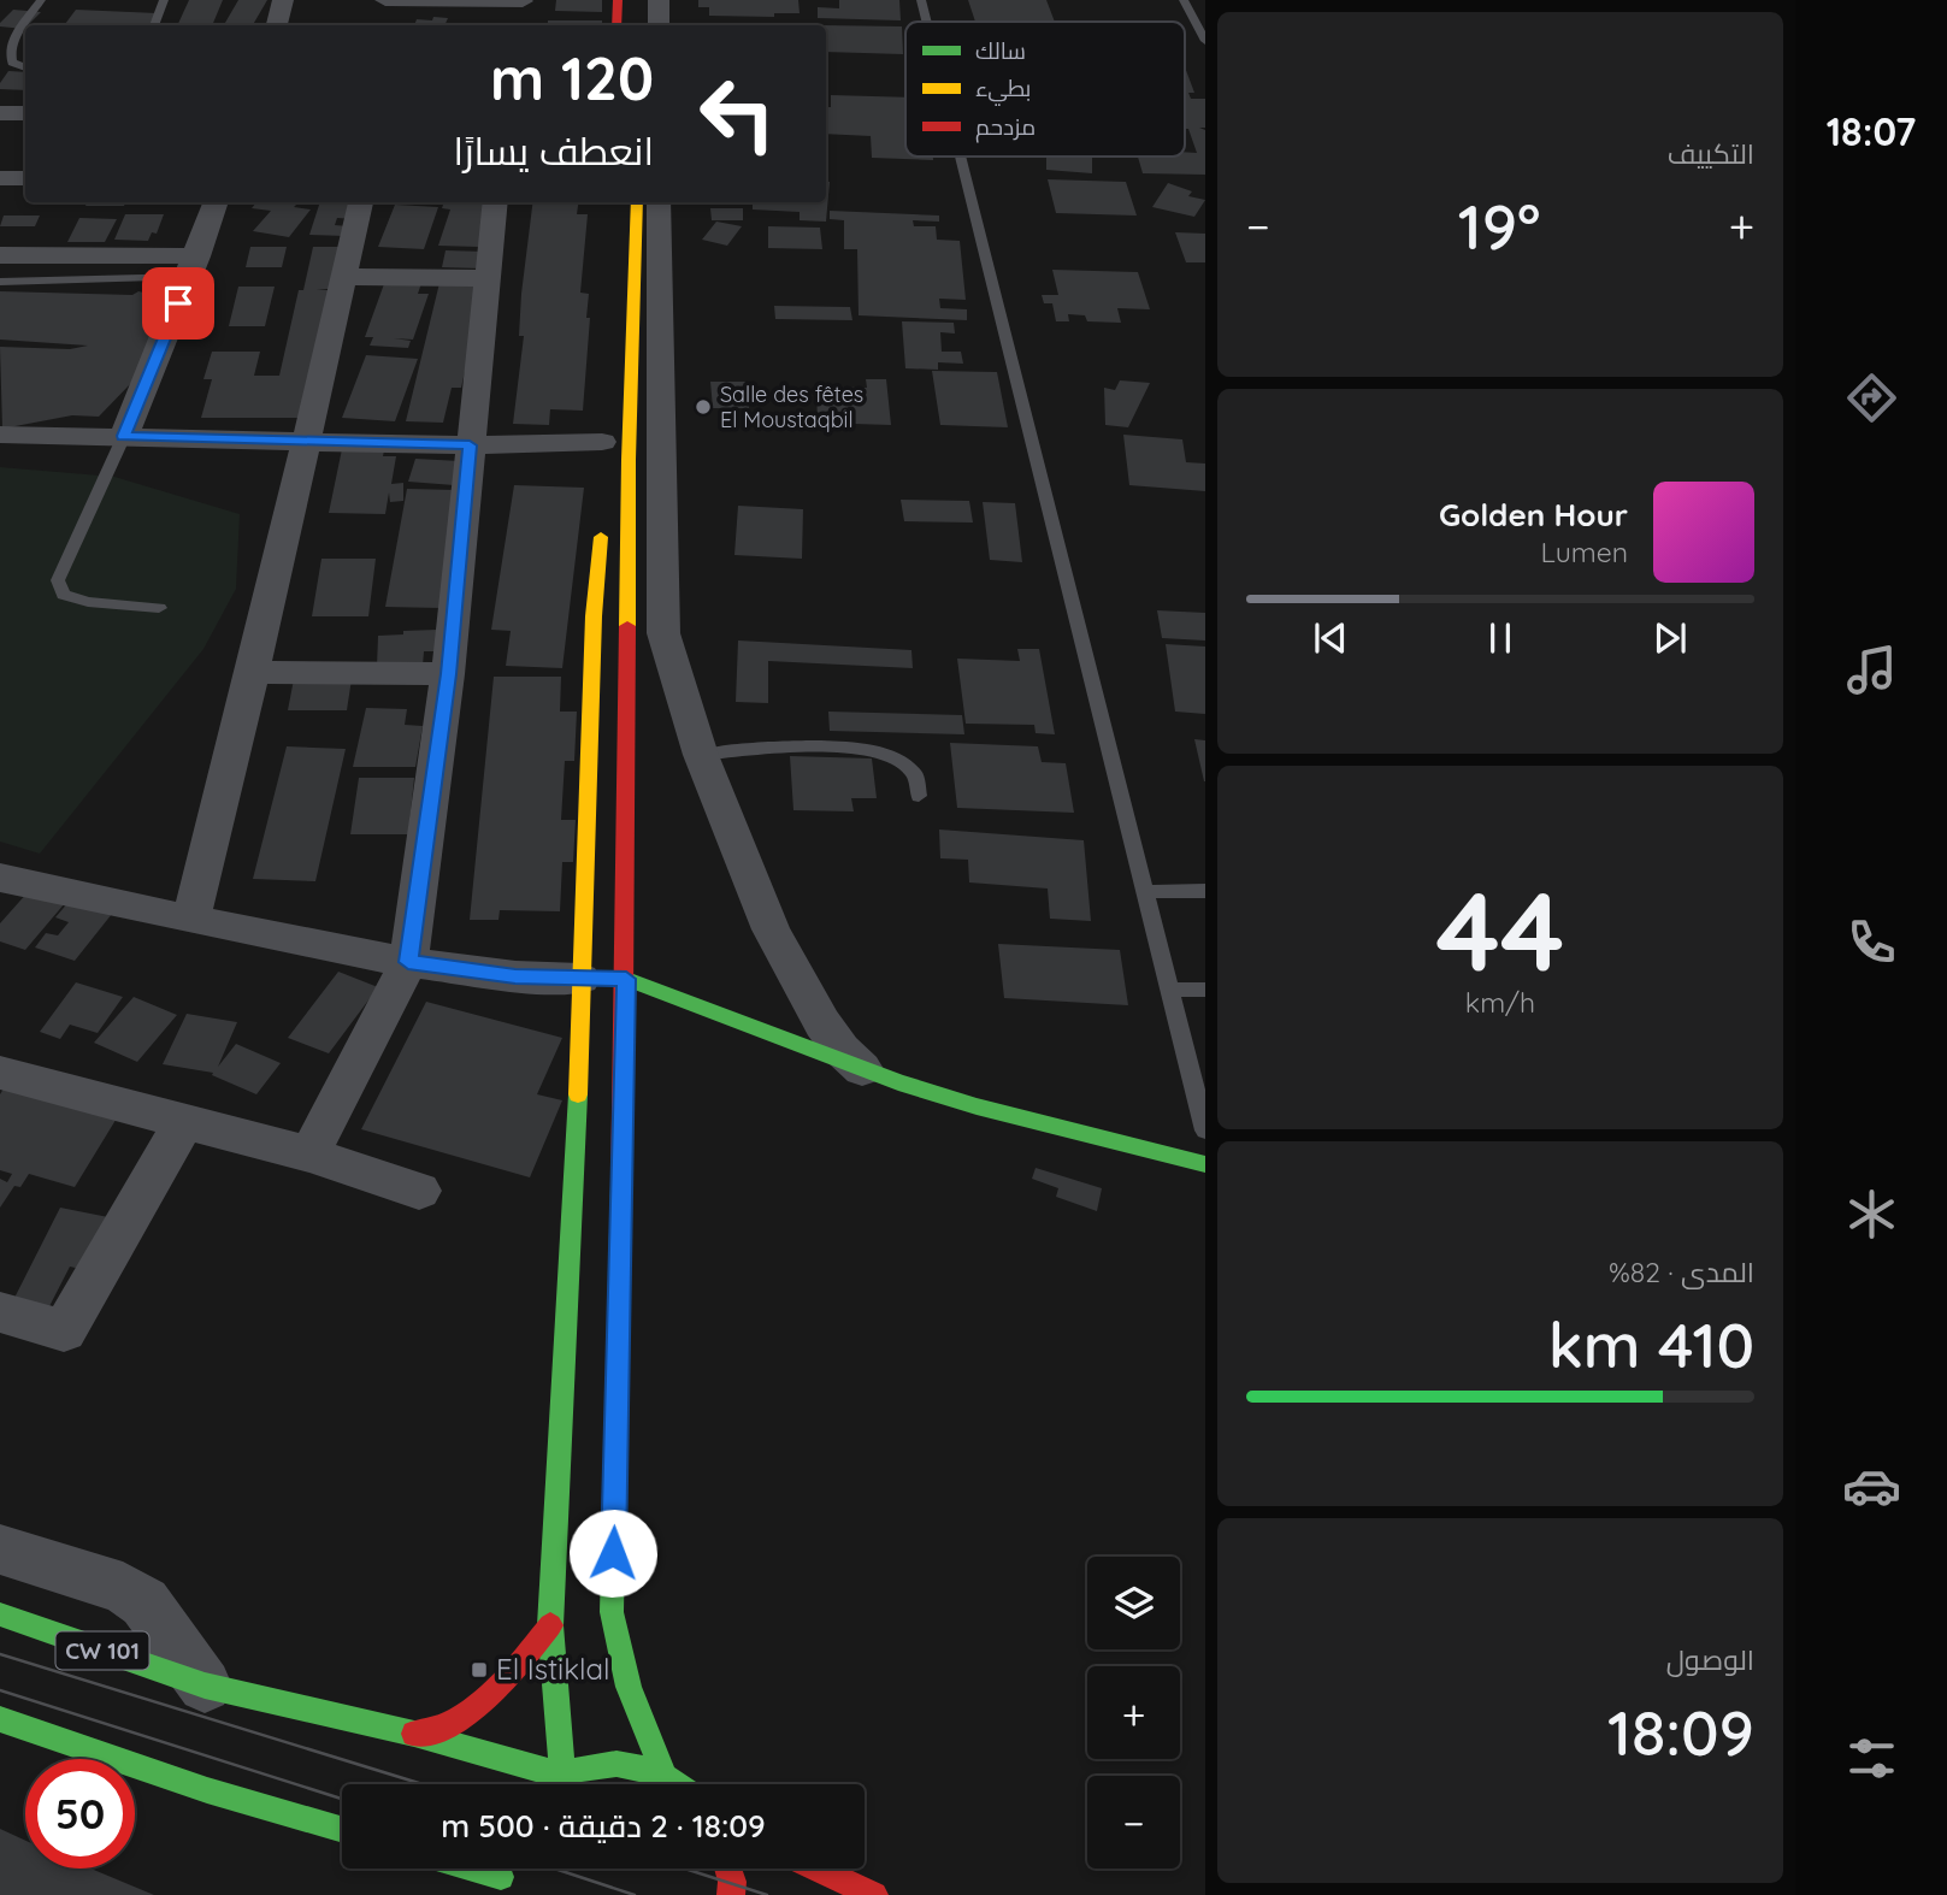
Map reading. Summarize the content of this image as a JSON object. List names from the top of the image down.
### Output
{
  "streets": {
    "main road": ["CW 101"]
  },
  "places": {
    "other": ["Salle des fêtes El Moustaqbil"],
    "transit": ["El Istiklal"]
  },
  "legend": ["سالك", "بطيء", "مزدحم"],
  "page": {
    "tabs": "18:07",
    "tile": [
      "التكييف",
      ["44", "km/h"],
      ["المدى · 82%", "410 km"],
      ["الوصول", "18:09"]
    ],
    "turn": ["120 m", "انعطف يسارًا"],
    "heat": ["−", "19°", "+"],
    "song": ["Golden Hour", "Lumen"],
    "map_buttons": ["+", "−"],
    "limit": "50",
    "trip": "18:09 · 2 دقيقة · 500 m"
  }
}
